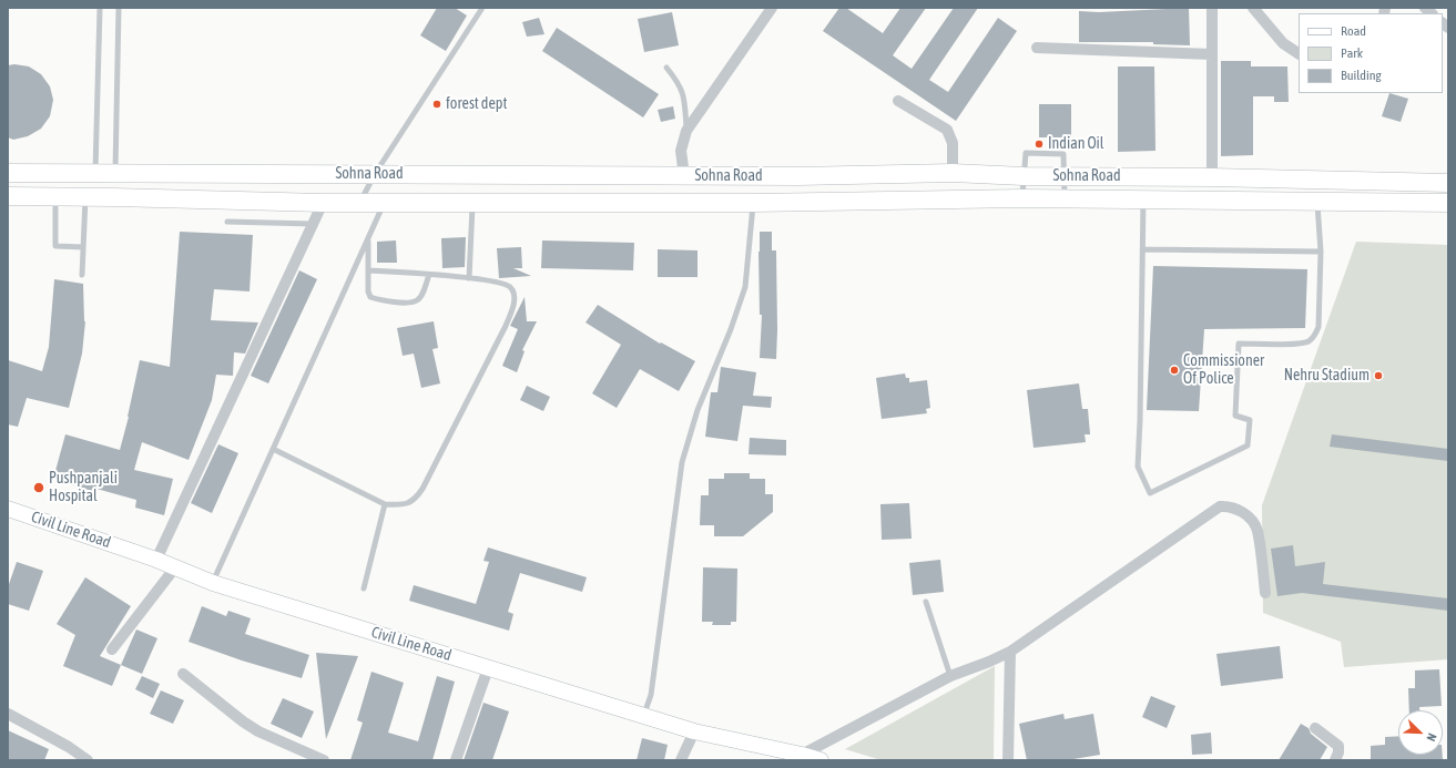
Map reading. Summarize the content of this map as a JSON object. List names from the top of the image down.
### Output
{
  "streets": {
    "main road": ["Sohna Road"],
    "street": ["Civil Line Road"]
  },
  "places": [
    "forest dept",
    "Indian Oil",
    "Commissioner Of Police",
    "Nehru Stadium",
    "Pushpanjali Hospital"
  ],
  "legend": ["Road", "Park", "Building"],
  "north": "bottom right"
}
